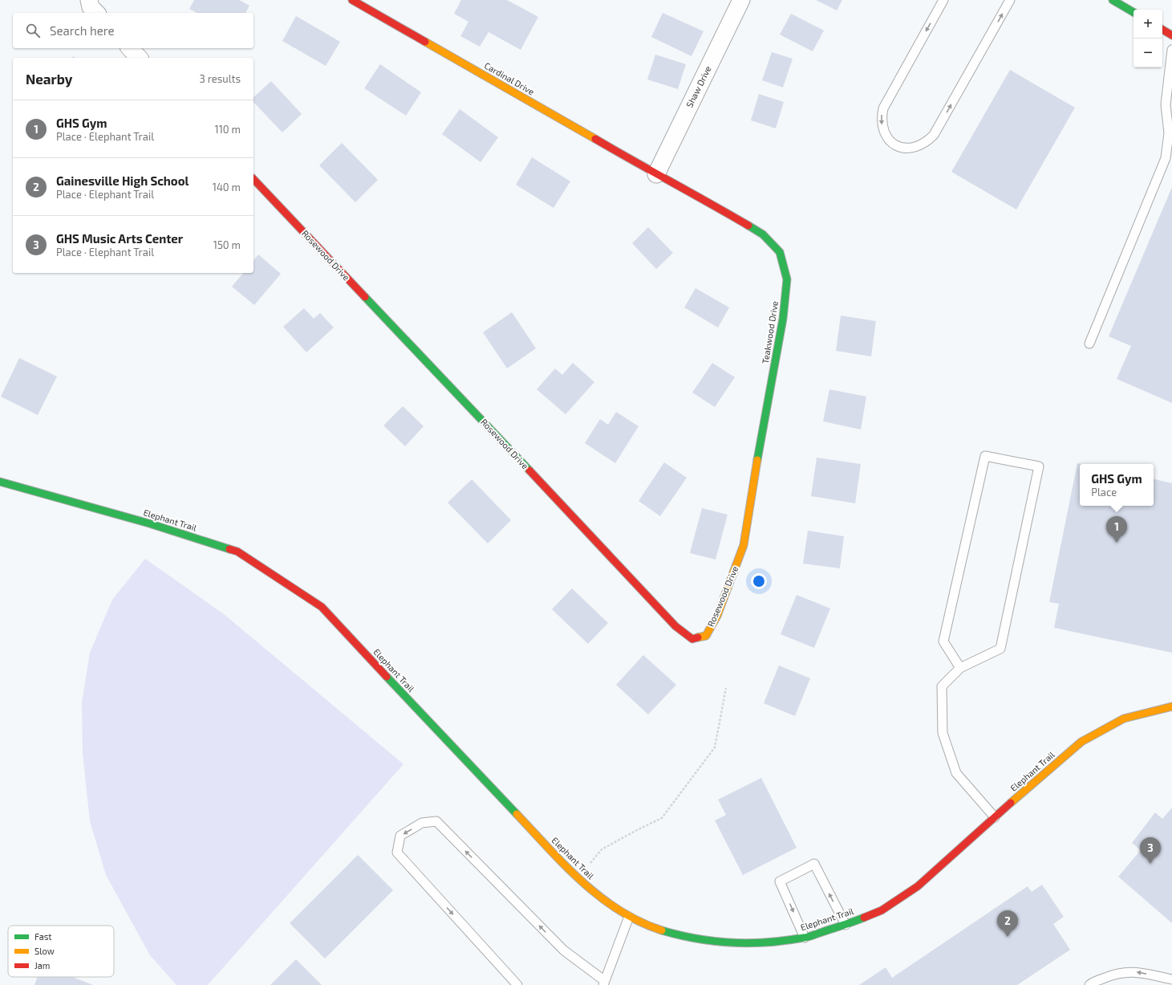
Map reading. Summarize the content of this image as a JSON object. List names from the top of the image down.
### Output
{
  "streets": {
    "street": [
      "Cardinal Drive",
      "Shaw Drive",
      "Rosewood Drive",
      "Teakwood Drive",
      "Elephant Trail"
    ]
  },
  "crossings": [
    ["Cardinal Drive", "Shaw Drive"],
    ["Cardinal Drive", "Teakwood Drive"],
    ["Shaw Drive", "Teakwood Drive"],
    ["Rosewood Drive", "Teakwood Drive"]
  ],
  "legend": ["Fast", "Slow", "Jam"],
  "page": {
    "map_buttons": ["+", "−"],
    "search": "Search here",
    "heading": ["Nearby", "3 results"],
    "list": [
      {
        "mark": "1",
        "name": "GHS Gym",
        "note": "Place · Elephant Trail",
        "value": "110 m"
      },
      {
        "mark": "2",
        "name": "Gainesville High School",
        "note": "Place · Elephant Trail",
        "value": "140 m"
      },
      {
        "mark": "3",
        "name": "GHS Music Arts Center",
        "note": "Place · Elephant Trail",
        "value": "150 m"
      }
    ],
    "popup": ["GHS Gym", "Place"],
    "pins": ["1", "3", "2"]
  }
}
